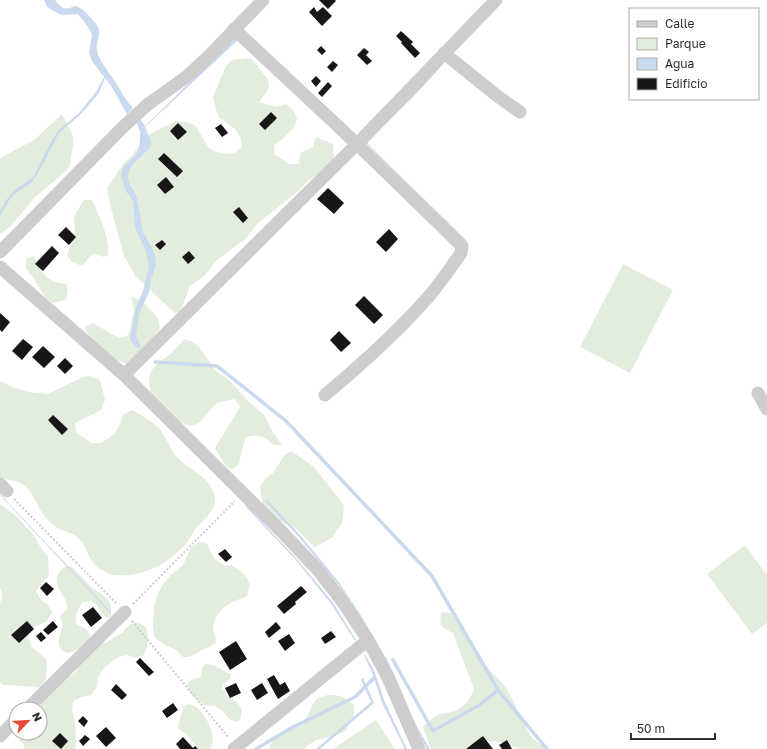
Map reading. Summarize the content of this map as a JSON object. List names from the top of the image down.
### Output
{
  "legend": [
    "Calle",
    "Parque",
    "Agua",
    "Edificio"
  ],
  "scale_bar": "50 m",
  "north": "top right"
}
